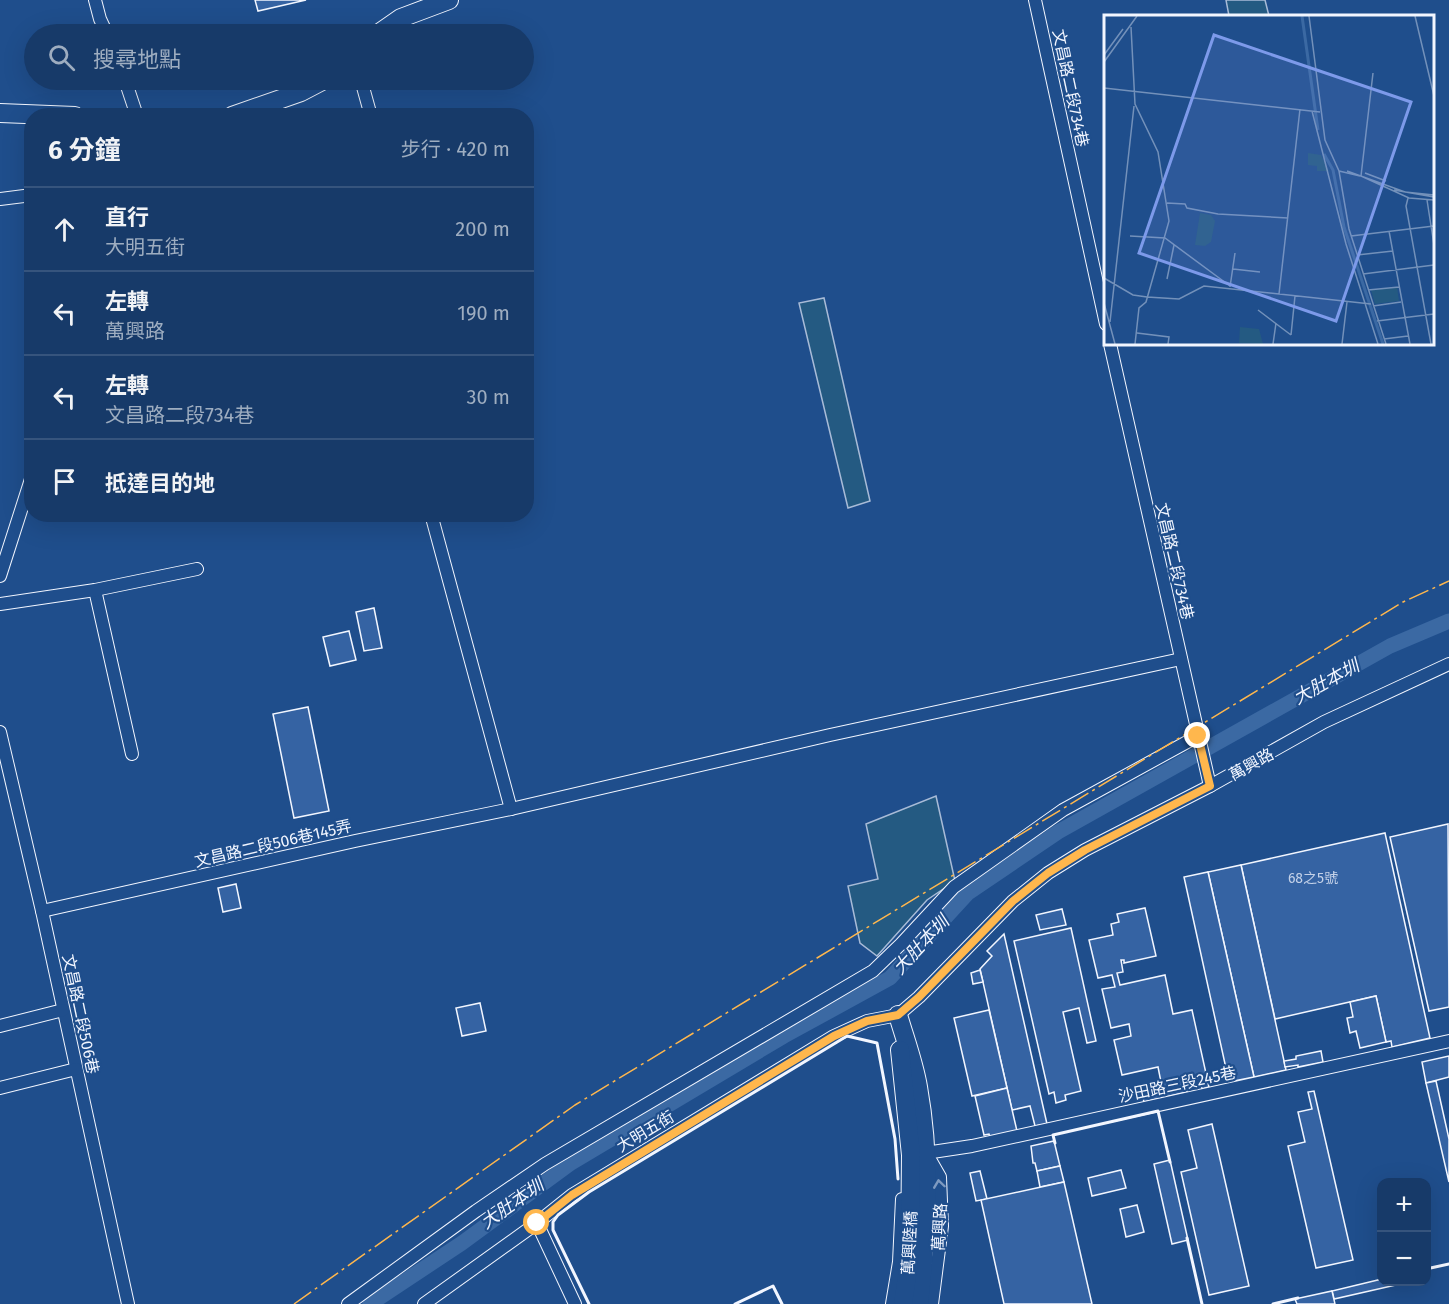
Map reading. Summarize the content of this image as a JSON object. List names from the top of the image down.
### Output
{
  "streets": {
    "street": [
      "文昌路二段734巷",
      "萬興路",
      "文昌路二段506巷145弄",
      "文昌路二段506巷",
      "沙田路三段245巷",
      "大明五街",
      "萬興陸橋"
    ]
  },
  "crossings": [
    ["文昌路二段734巷", "萬興路"],
    ["文昌路二段734巷", "文昌路二段506巷145弄"],
    ["萬興路", "沙田路三段245巷"],
    ["萬興路", "大明五街"],
    ["萬興路", "萬興陸橋"],
    ["文昌路二段506巷145弄", "文昌路二段506巷"]
  ],
  "water": ["大肚本圳"],
  "house_numbers": ["68之5號"],
  "page": {
    "search": "搜尋地點",
    "heading": ["6 分鐘", "步行 · 420 m"],
    "list": [
      ["直行", "大明五街", "200 m"],
      ["左轉", "萬興路", "190 m"],
      ["左轉", "文昌路二段734巷", "30 m"],
      "抵達目的地"
    ],
    "map_buttons": ["+", "−"]
  }
}
